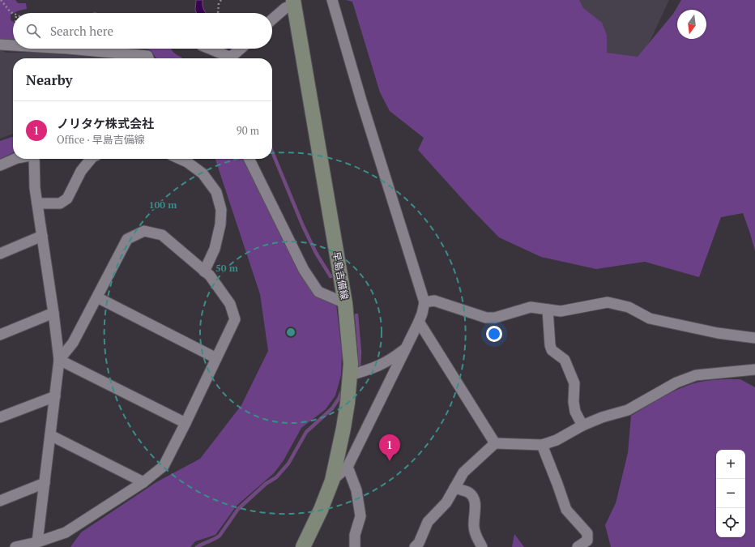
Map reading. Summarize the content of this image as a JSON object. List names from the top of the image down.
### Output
{
  "streets": {
    "main road": ["早島吉備線"]
  },
  "north": "bottom",
  "page": {
    "search": "Search here",
    "heading": "Nearby",
    "list": [
      {
        "mark": "1",
        "name": "ノリタケ株式会社",
        "note": "Office · 早島吉備線",
        "value": "90 m"
      }
    ],
    "pins": "1",
    "map_buttons": ["+", "−"]
  },
  "rings": ["100 m", "50 m"]
}
